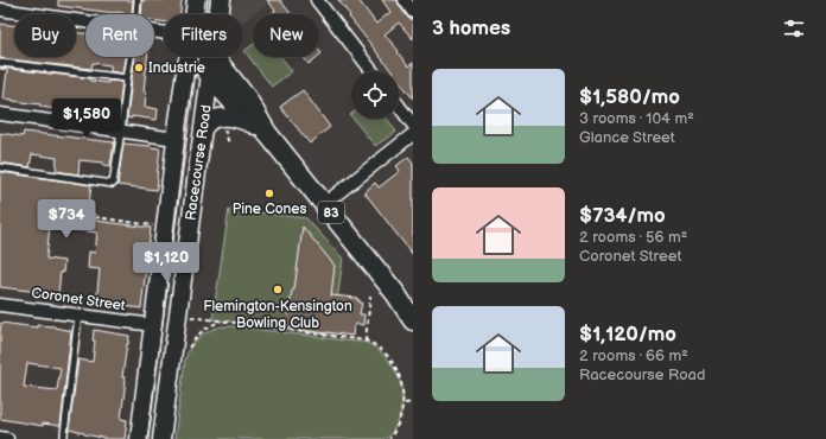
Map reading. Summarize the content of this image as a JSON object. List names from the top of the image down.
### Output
{
  "streets": {
    "highway": ["Racecourse Road", "83"],
    "street": ["Coronet Street"]
  },
  "crossings": [
    ["Racecourse Road", "83"],
    ["Racecourse Road", "Coronet Street"]
  ],
  "places": ["Industrie", "Pine Cones", "Flemington-Kensington Bowling Club"],
  "page": {
    "heading": "3 homes",
    "chip": [
      "Buy",
      "Rent",
      "Filters",
      "New"
    ],
    "list": [
      {
        "name": "$1,580/mo",
        "note": "3 rooms · 104 m² · Glance Street"
      },
      {
        "name": "$734/mo",
        "note": "2 rooms · 56 m² · Coronet Street"
      },
      {
        "name": "$1,120/mo",
        "note": "2 rooms · 66 m² · Racecourse Road"
      }
    ],
    "price": ["$1,580", "$734", "$1,120"]
  }
}
